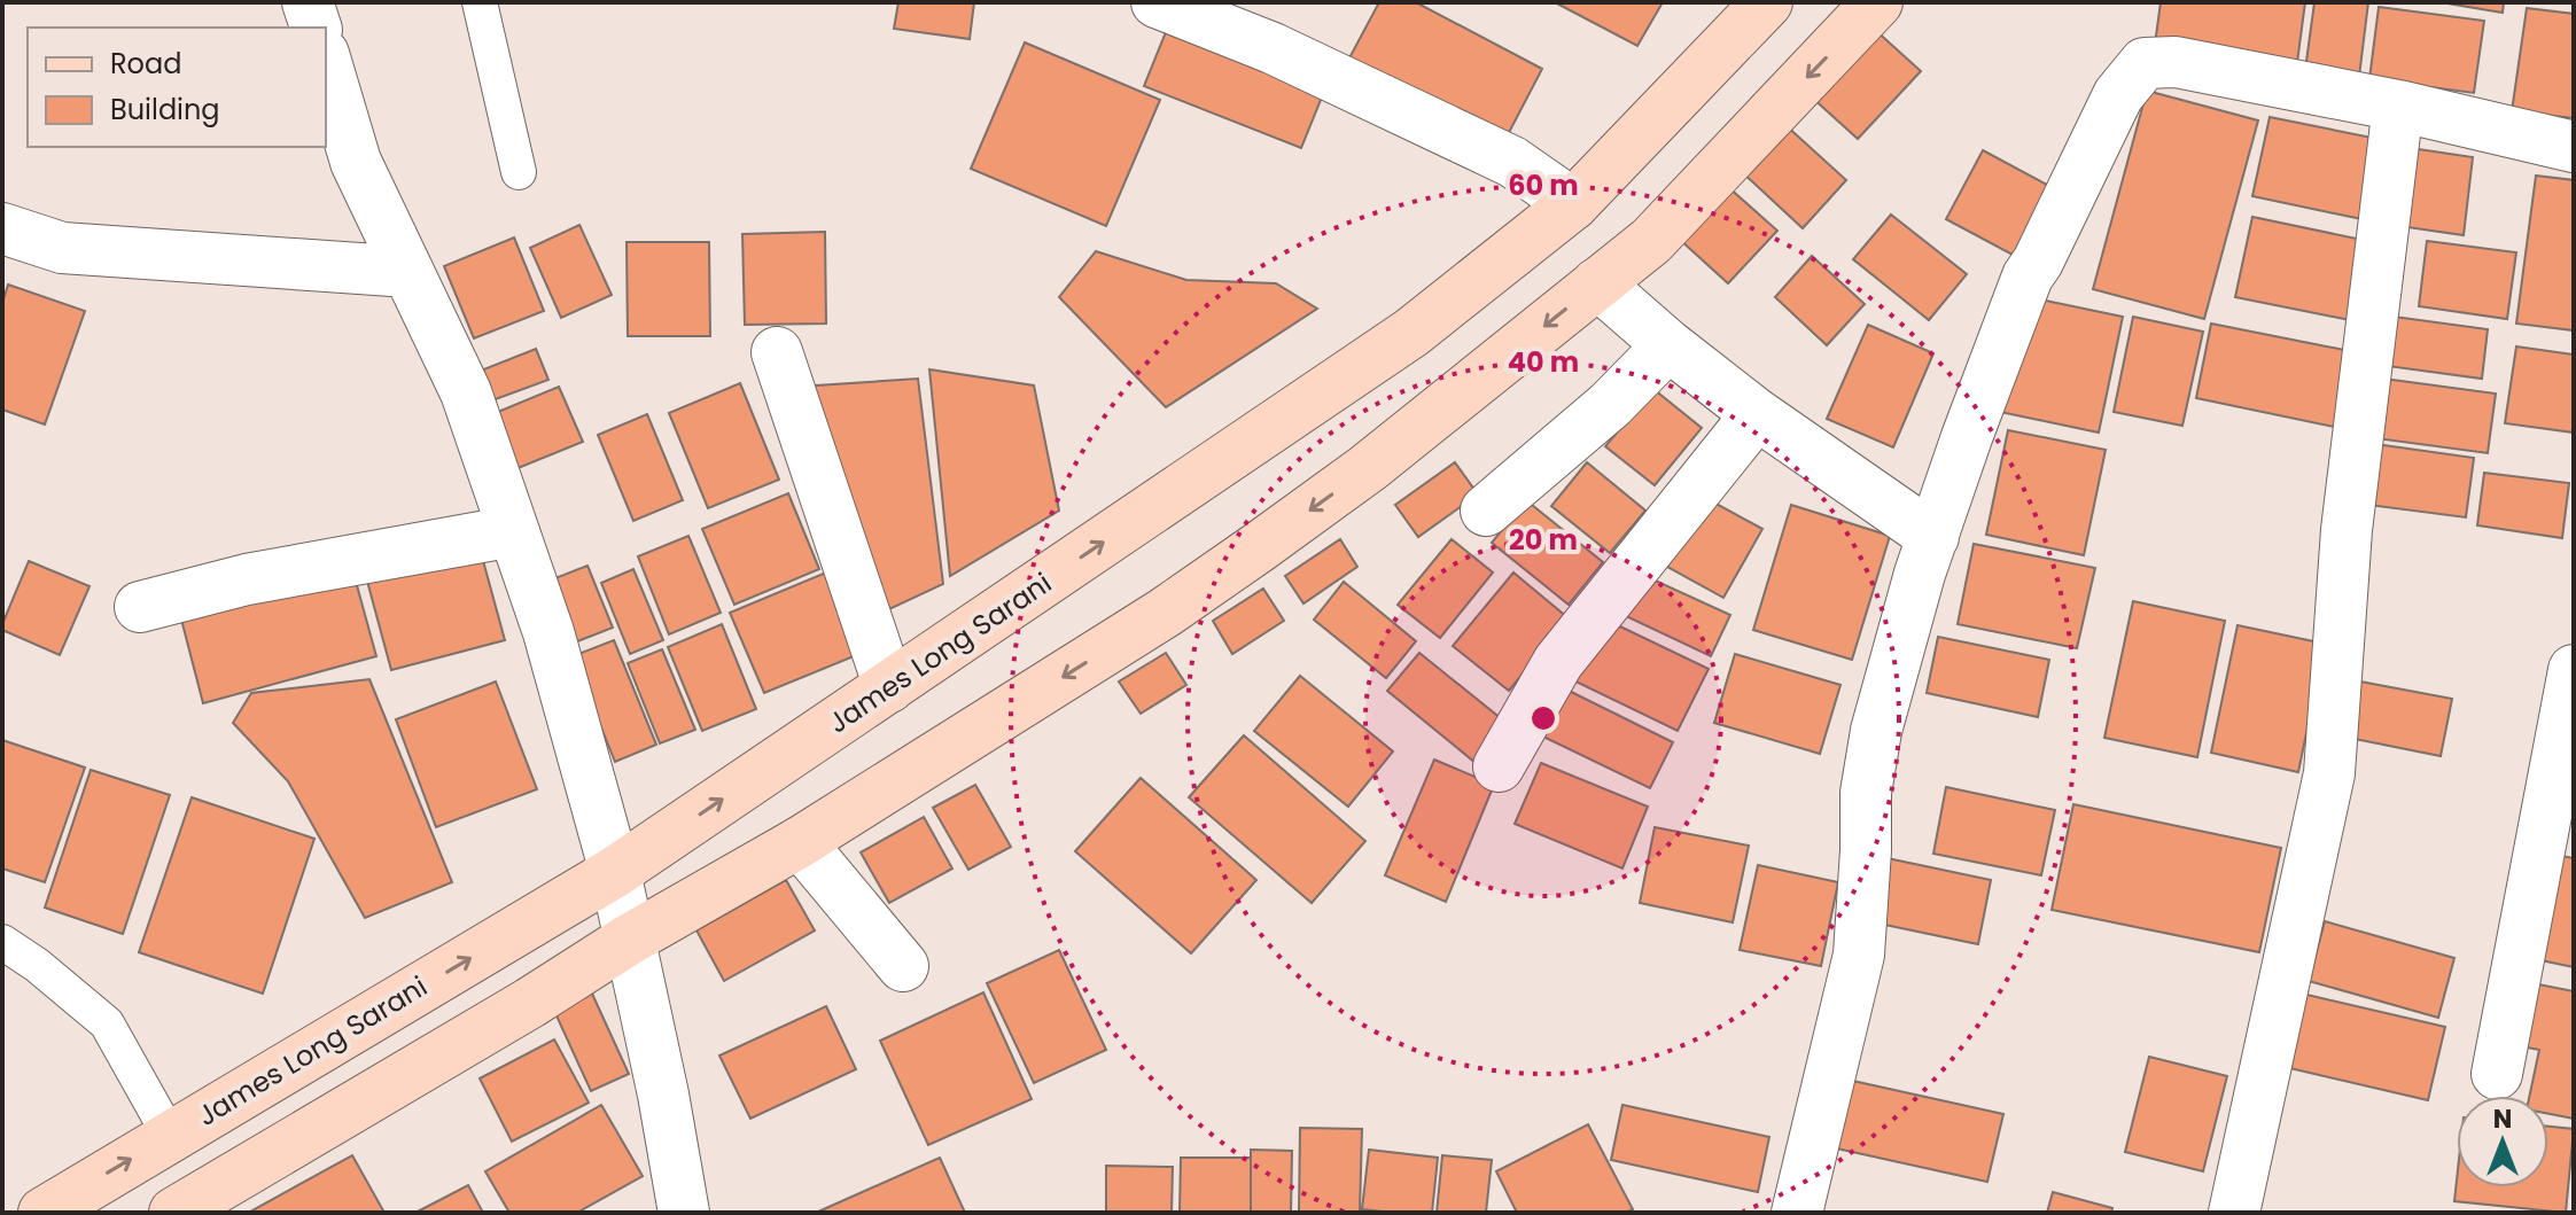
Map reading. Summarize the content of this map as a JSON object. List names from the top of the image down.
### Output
{
  "streets": {
    "main road": ["James Long Sarani"]
  },
  "legend": ["Road", "Building"],
  "north": "top",
  "rings": ["60 m", "40 m", "20 m"]
}
